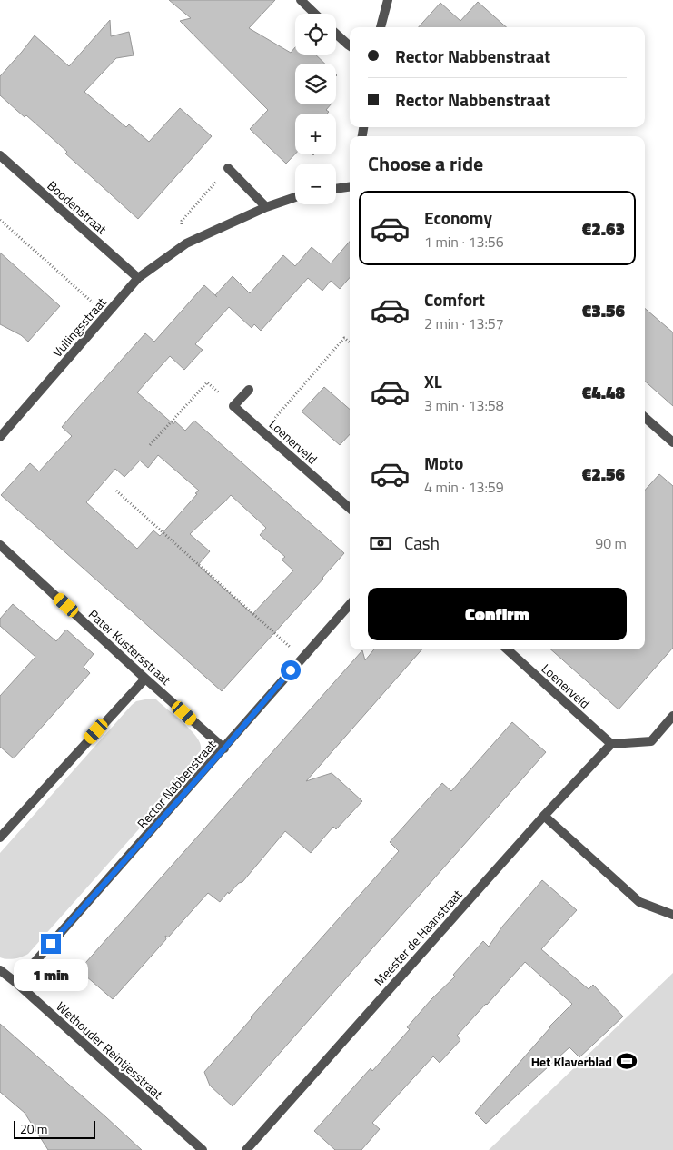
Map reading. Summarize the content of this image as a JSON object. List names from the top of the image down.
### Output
{
  "streets": {
    "street": [
      "Boodenstraat",
      "Vullingsstraat",
      "Loenerveld",
      "Pater Kustersstraat",
      "Rector Nabbenstraat",
      "Meester de Haanstraat",
      "Wethouder Reintjesstraat"
    ]
  },
  "crossings": [
    ["Boodenstraat", "Vullingsstraat"],
    ["Loenerveld", "Meester de Haanstraat"],
    ["Pater Kustersstraat", "Rector Nabbenstraat"],
    ["Rector Nabbenstraat", "Wethouder Reintjesstraat"]
  ],
  "places": {
    "sports": ["Het Klaverblad"]
  },
  "scale_bar": "20 m",
  "page": {
    "map_buttons": ["+", "−"],
    "banner": ["Rector Nabbenstraat", "Rector Nabbenstraat"],
    "heading": "Choose a ride",
    "list": [
      {
        "name": "Economy",
        "note": "1 min · 13:56",
        "value": "€2.63"
      },
      {
        "name": "Comfort",
        "note": "2 min · 13:57",
        "value": "€3.56"
      },
      {
        "name": "XL",
        "note": "3 min · 13:58",
        "value": "€4.48"
      },
      {
        "name": "Moto",
        "note": "4 min · 13:59",
        "value": "€2.56"
      }
    ],
    "pay": ["Cash", "90 m"],
    "buttons": "Confirm",
    "bubble": "1 min",
    "scale": "20 m"
  }
}
